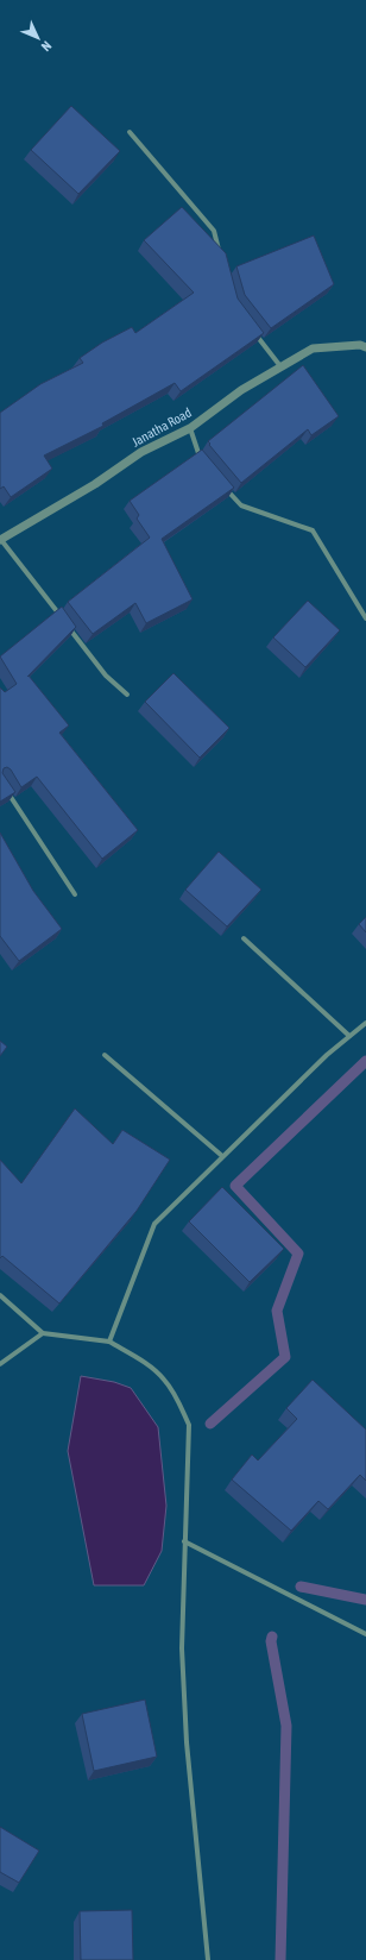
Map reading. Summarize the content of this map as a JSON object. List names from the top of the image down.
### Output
{
  "streets": {
    "street": ["Janatha Road"]
  },
  "north": "bottom right"
}
